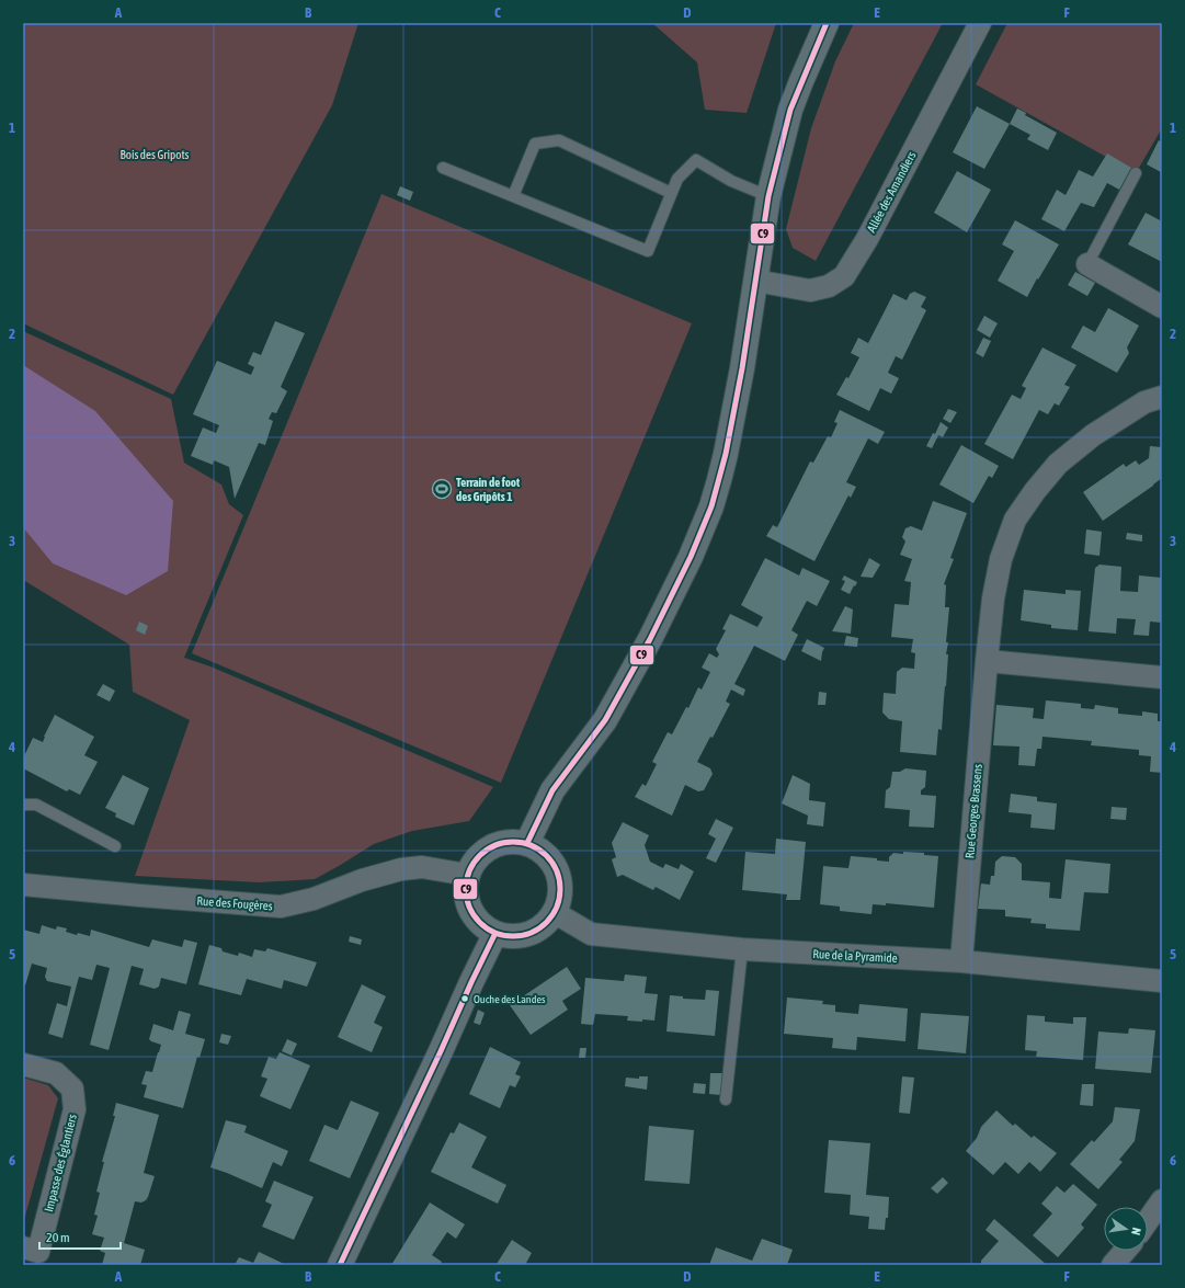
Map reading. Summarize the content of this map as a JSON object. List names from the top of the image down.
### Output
{
  "streets": {
    "street": [
      "Allée des Amandiers",
      "Rue Georges Brassens",
      "Rue des Fougères",
      "Rue de la Pyramide",
      "Impasse des Églantiers"
    ]
  },
  "crossings": [
    ["Rue Georges Brassens", "Rue de la Pyramide"],
    ["Rue des Fougères", "Rue de la Pyramide"]
  ],
  "parks": ["Bois des Gripots"],
  "places": {
    "sports": ["Terrain de foot des Gripôts 1"],
    "other": ["Ouche des Landes"]
  },
  "lines": ["transit line C9"],
  "scale_bar": "20 m",
  "north": "right",
  "grid": {
    "columns": [
      "A",
      "B",
      "C",
      "D",
      "E",
      "F"
    ],
    "rows": [
      "1",
      "2",
      "3",
      "4",
      "5",
      "6"
    ]
  }
}
